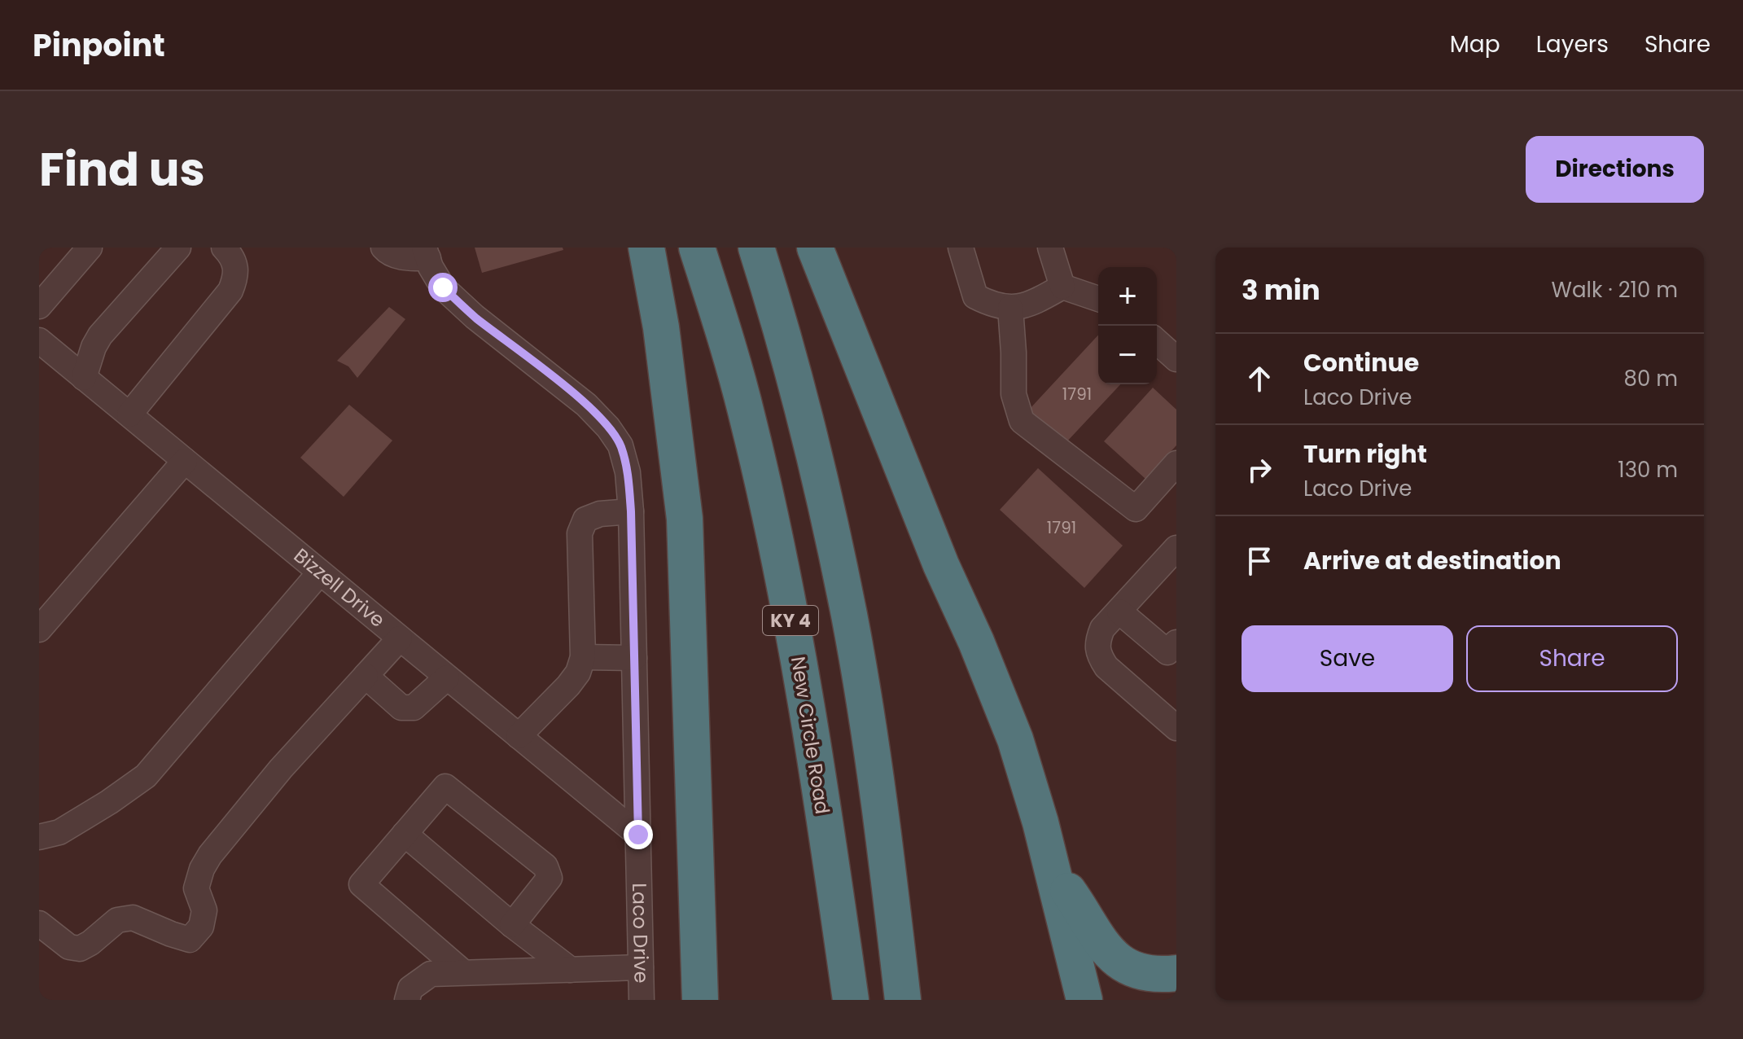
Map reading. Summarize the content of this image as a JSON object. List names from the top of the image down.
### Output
{
  "streets": {
    "highway": ["KY 4", "New Circle Road"],
    "street": ["Bizzell Drive", "Laco Drive"]
  },
  "crossings": [
    ["Bizzell Drive", "Laco Drive"]
  ],
  "house_numbers": ["1791", "1791"],
  "page": {
    "header": "Pinpoint",
    "nav": ["Map", "Layers", "Share"],
    "title": "Find us",
    "buttons": [
      "Directions",
      ["Save", "Share"]
    ],
    "heading": ["3 min", "Walk · 210 m"],
    "map_buttons": ["+", "−"],
    "list": [
      ["Continue", "Laco Drive", "80 m"],
      ["Turn right", "Laco Drive", "130 m"],
      "Arrive at destination"
    ]
  }
}
